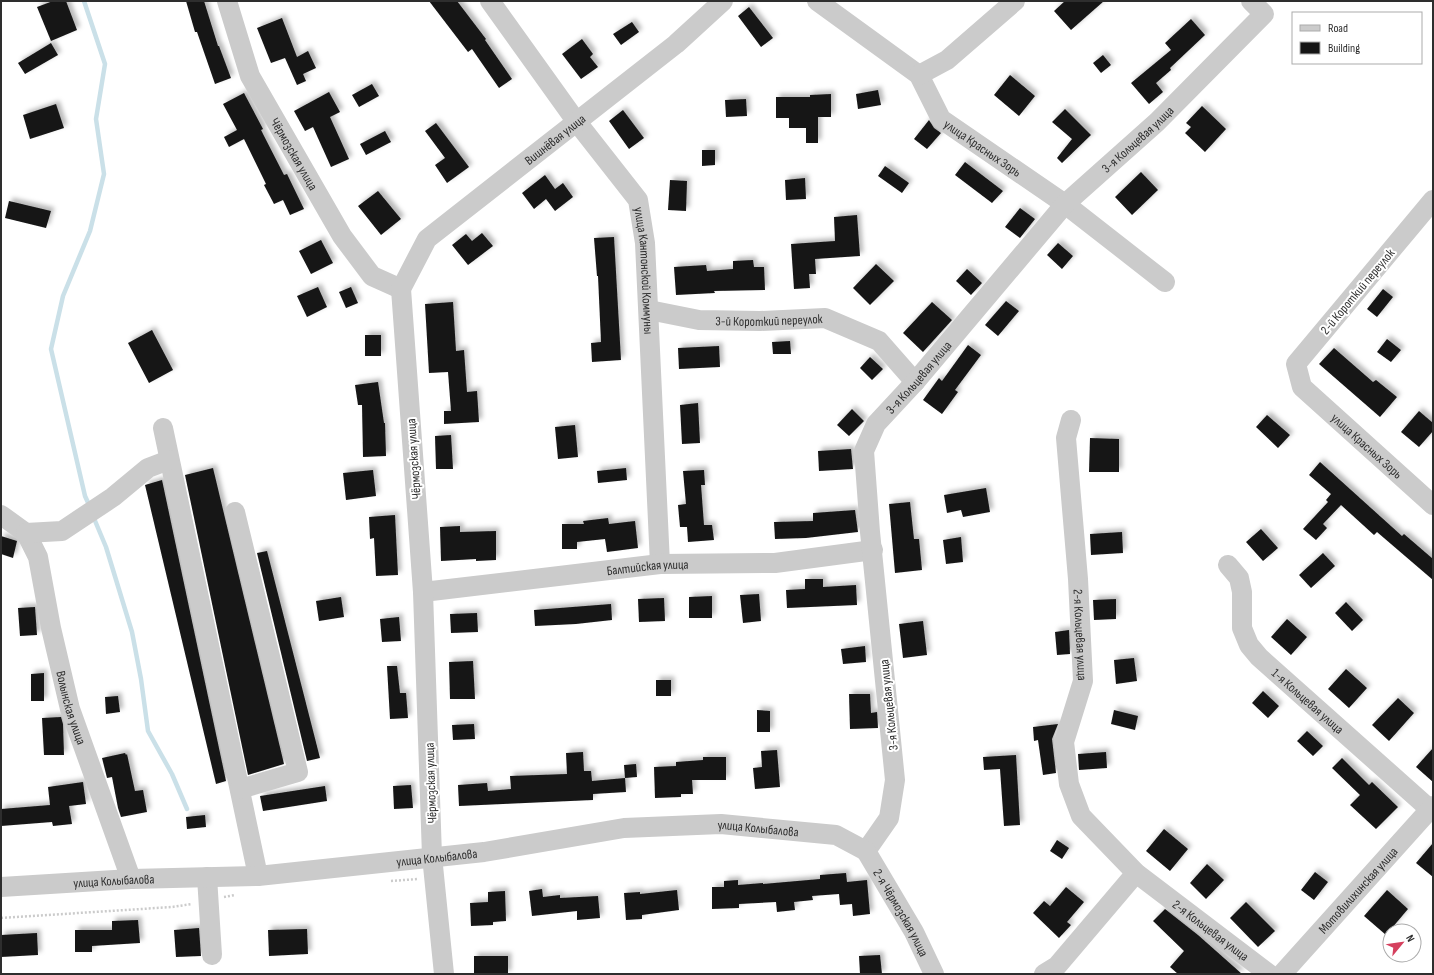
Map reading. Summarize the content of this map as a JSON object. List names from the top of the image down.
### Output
{
  "streets": {
    "street": [
      "Вишнёвая улица",
      "3-я Кольцевая улица",
      "улица Красных Зорь",
      "Чёрмозская улица",
      "улица Кантонской Коммуны",
      "2-й Короткий переулок",
      "3-й Короткий переулок",
      "Балтийская улица",
      "2-я Кольцевая улица",
      "1-я Кольцевая улица",
      "Волынская улица",
      "улица Колыбалова",
      "Мотовилихинская улица",
      "2-я Чёрмозская улица"
    ]
  },
  "crossings": [
    ["Вишнёвая улица", "Чёрмозская улица"],
    ["Вишнёвая улица", "улица Кантонской Коммуны"],
    ["3-я Кольцевая улица", "улица Красных Зорь"],
    ["3-я Кольцевая улица", "3-й Короткий переулок"],
    ["3-я Кольцевая улица", "Балтийская улица"],
    ["3-я Кольцевая улица", "улица Колыбалова"],
    ["3-я Кольцевая улица", "2-я Чёрмозская улица"],
    ["улица Красных Зорь", "2-й Короткий переулок"],
    ["Чёрмозская улица", "Балтийская улица"],
    ["Чёрмозская улица", "улица Колыбалова"],
    ["улица Кантонской Коммуны", "3-й Короткий переулок"],
    ["улица Кантонской Коммуны", "Балтийская улица"],
    ["1-я Кольцевая улица", "Мотовилихинская улица"],
    ["Волынская улица", "улица Колыбалова"],
    ["улица Колыбалова", "2-я Чёрмозская улица"]
  ],
  "legend": ["Road", "Building"],
  "north": "top right"
}
